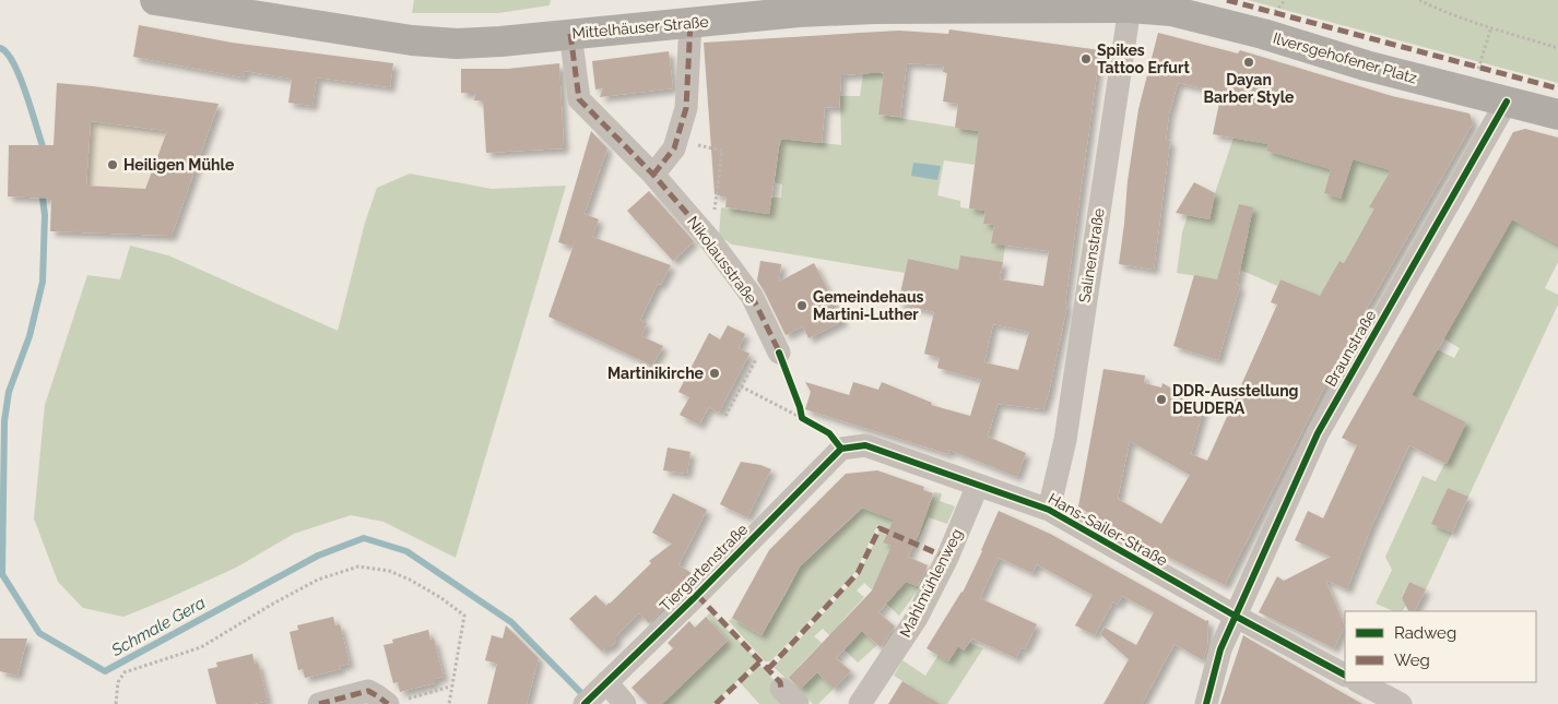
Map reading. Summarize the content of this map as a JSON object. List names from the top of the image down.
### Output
{
  "streets": {
    "main road": ["Mittelhäuser Straße", "Ilversgehofener Platz"],
    "street": [
      "Salinenstraße",
      "Nikolausstraße",
      "Braunstraße",
      "Hans-Sailer-Straße",
      "Tiergartenstraße",
      "Mahlmühlenweg"
    ]
  },
  "crossings": [
    ["Mittelhäuser Straße", "Ilversgehofener Platz"],
    ["Mittelhäuser Straße", "Salinenstraße"],
    ["Mittelhäuser Straße", "Nikolausstraße"],
    ["Ilversgehofener Platz", "Salinenstraße"],
    ["Ilversgehofener Platz", "Braunstraße"],
    ["Salinenstraße", "Hans-Sailer-Straße"],
    ["Braunstraße", "Hans-Sailer-Straße"],
    ["Hans-Sailer-Straße", "Tiergartenstraße"],
    ["Hans-Sailer-Straße", "Mahlmühlenweg"]
  ],
  "water": ["Schmale Gera"],
  "places": [
    "Spikes Tattoo Erfurt",
    "Dayan Barber Style",
    "Heiligen Mühle",
    "Gemeindehaus Martini-Luther",
    "Martinikirche",
    "DDR-Ausstellung DEUDERA"
  ],
  "legend": ["Radweg", "Weg"]
}
